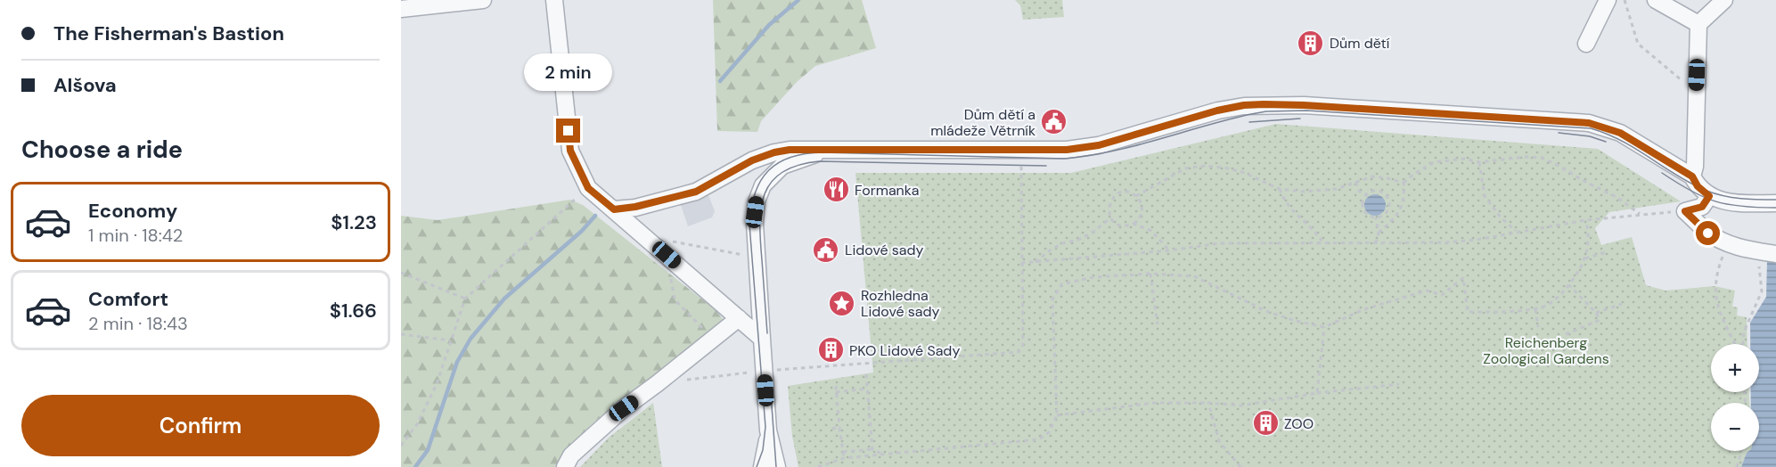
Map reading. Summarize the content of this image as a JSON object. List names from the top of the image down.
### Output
{
  "parks": ["Reichenberg Zoological Gardens"],
  "places": {
    "building": ["Dům dětí", "PKO Lidové Sady", "ZOO"],
    "public building": ["Dům dětí a mládeže Větrník", "Lidové sady"],
    "restaurant": ["Formanka"],
    "place": ["Rozhledna Lidové sady"]
  },
  "page": {
    "banner": ["The Fisherman's Bastion", "Alšova"],
    "bubble": "2 min",
    "heading": "Choose a ride",
    "list": [
      {
        "name": "Economy",
        "note": "1 min · 18:42",
        "value": "$1.23"
      },
      {
        "name": "Comfort",
        "note": "2 min · 18:43",
        "value": "$1.66"
      }
    ],
    "map_buttons": ["+", "−"],
    "buttons": "Confirm"
  }
}
